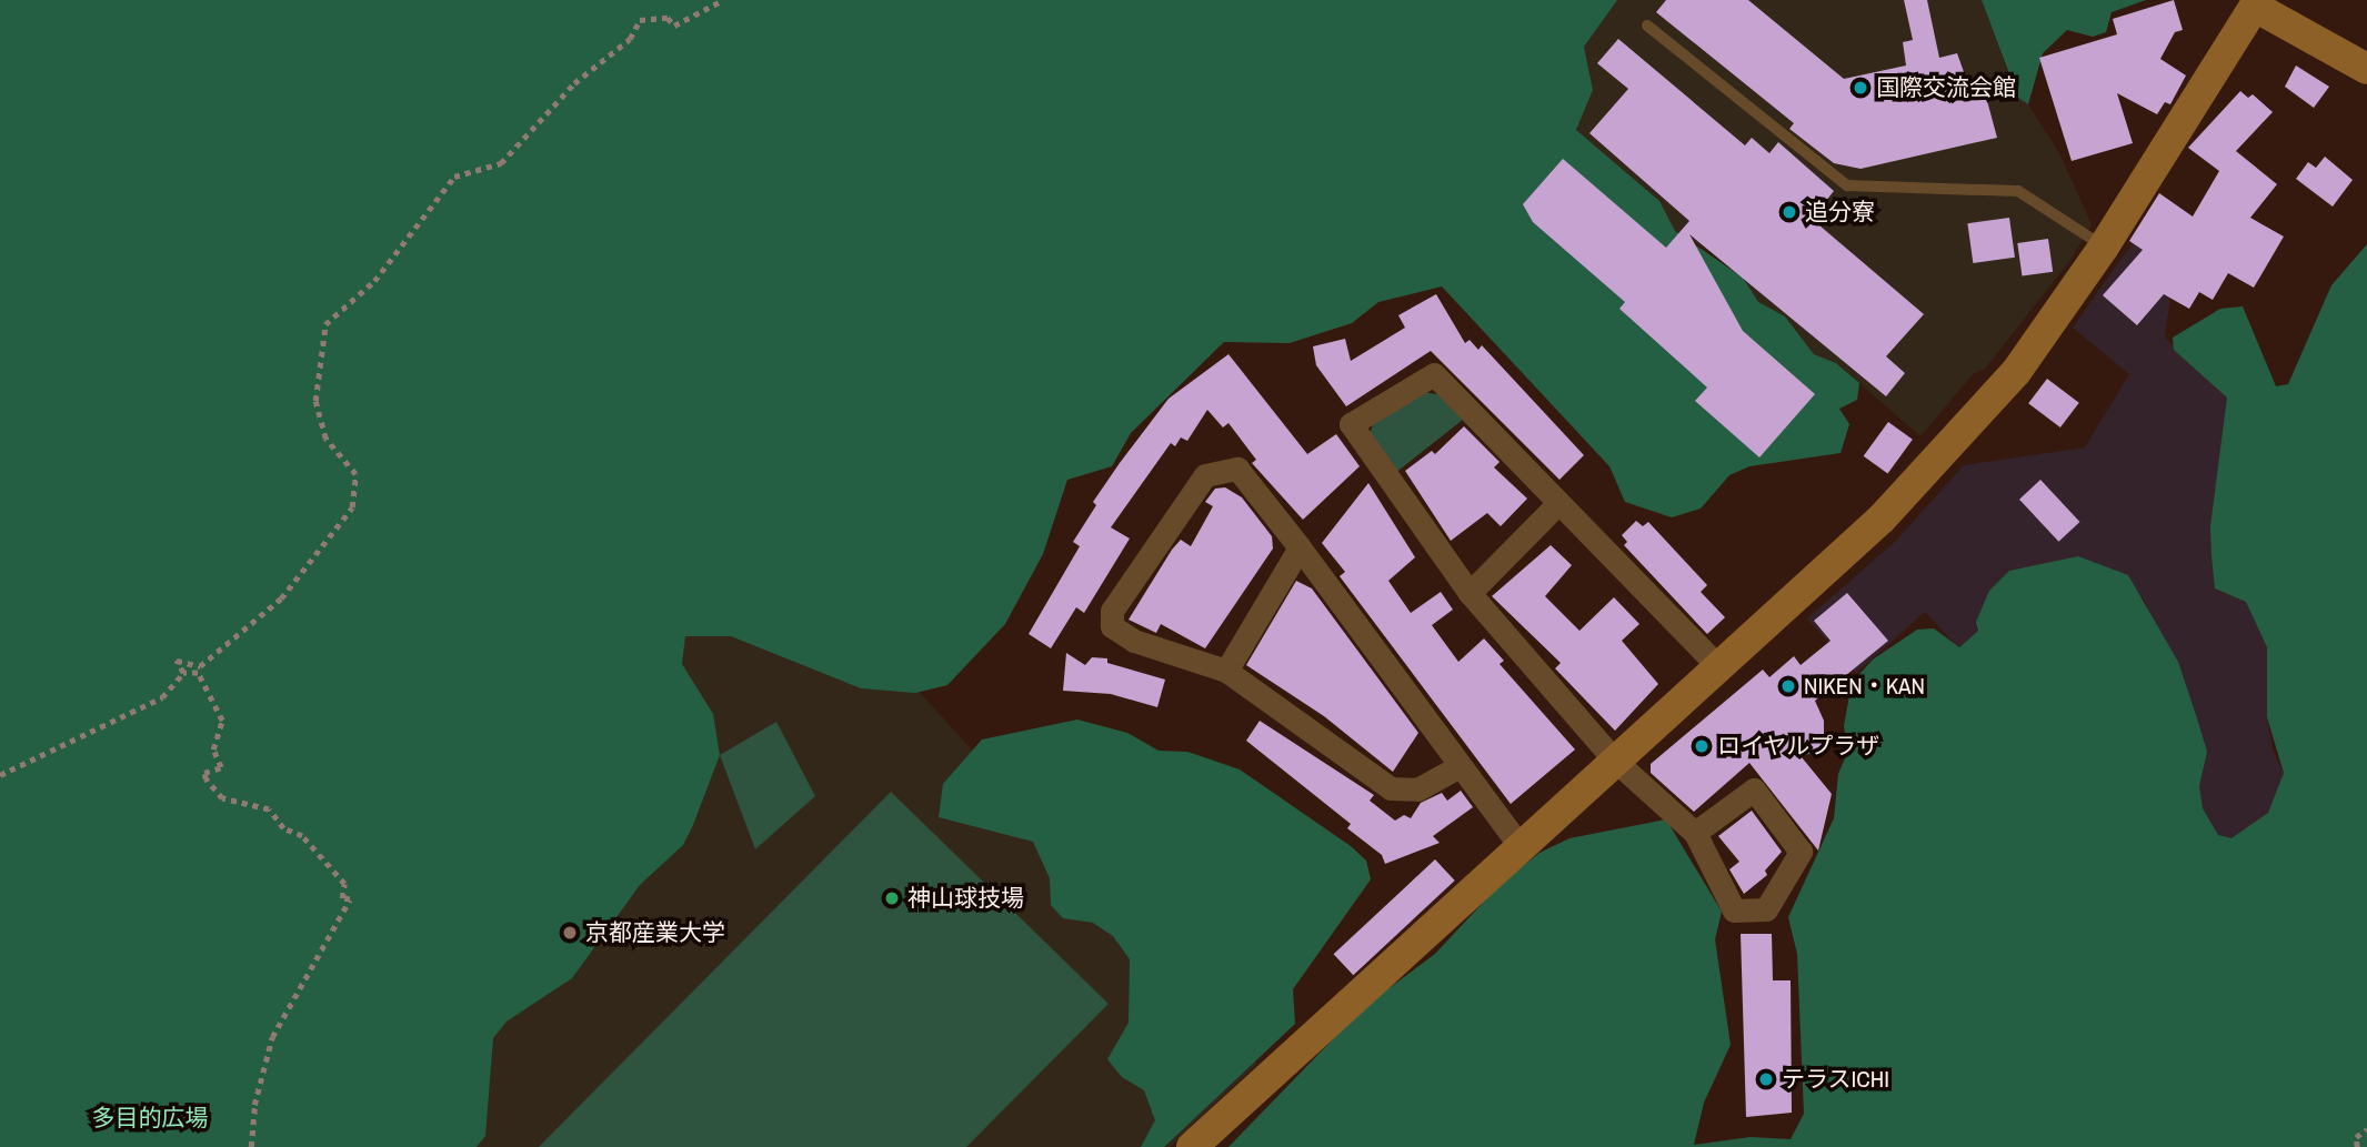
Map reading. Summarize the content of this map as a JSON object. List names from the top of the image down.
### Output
{
  "parks": ["多目的広場"],
  "places": [
    "国際交流会館",
    "追分寮",
    "NIKEN・KAN",
    "ロイヤルプラザ",
    "神山球技場",
    "京都産業大学",
    "テラスICHI"
  ]
}
